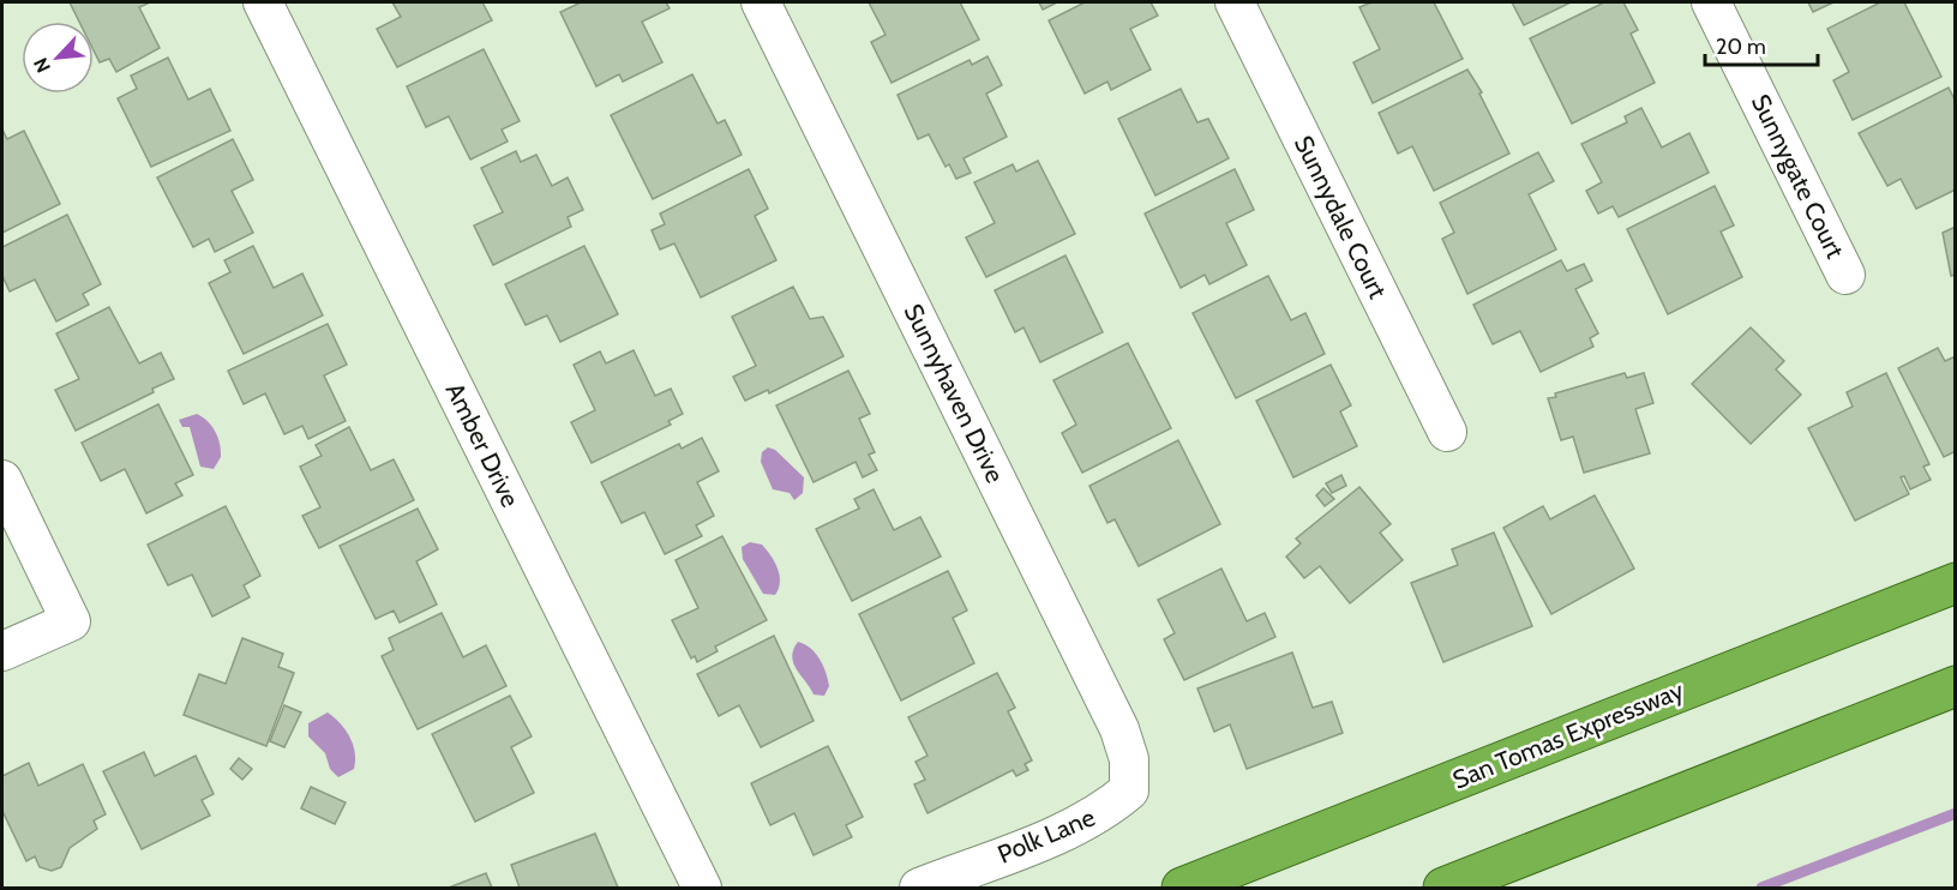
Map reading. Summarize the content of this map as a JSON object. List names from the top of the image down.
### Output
{
  "streets": {
    "highway": ["San Tomas Expressway"],
    "street": [
      "Sunnygate Court",
      "Sunnydale Court",
      "Sunnyhaven Drive",
      "Amber Drive",
      "Polk Lane"
    ]
  },
  "crossings": [
    ["Sunnyhaven Drive", "Polk Lane"]
  ],
  "scale_bar": "20 m",
  "north": "bottom left"
}
